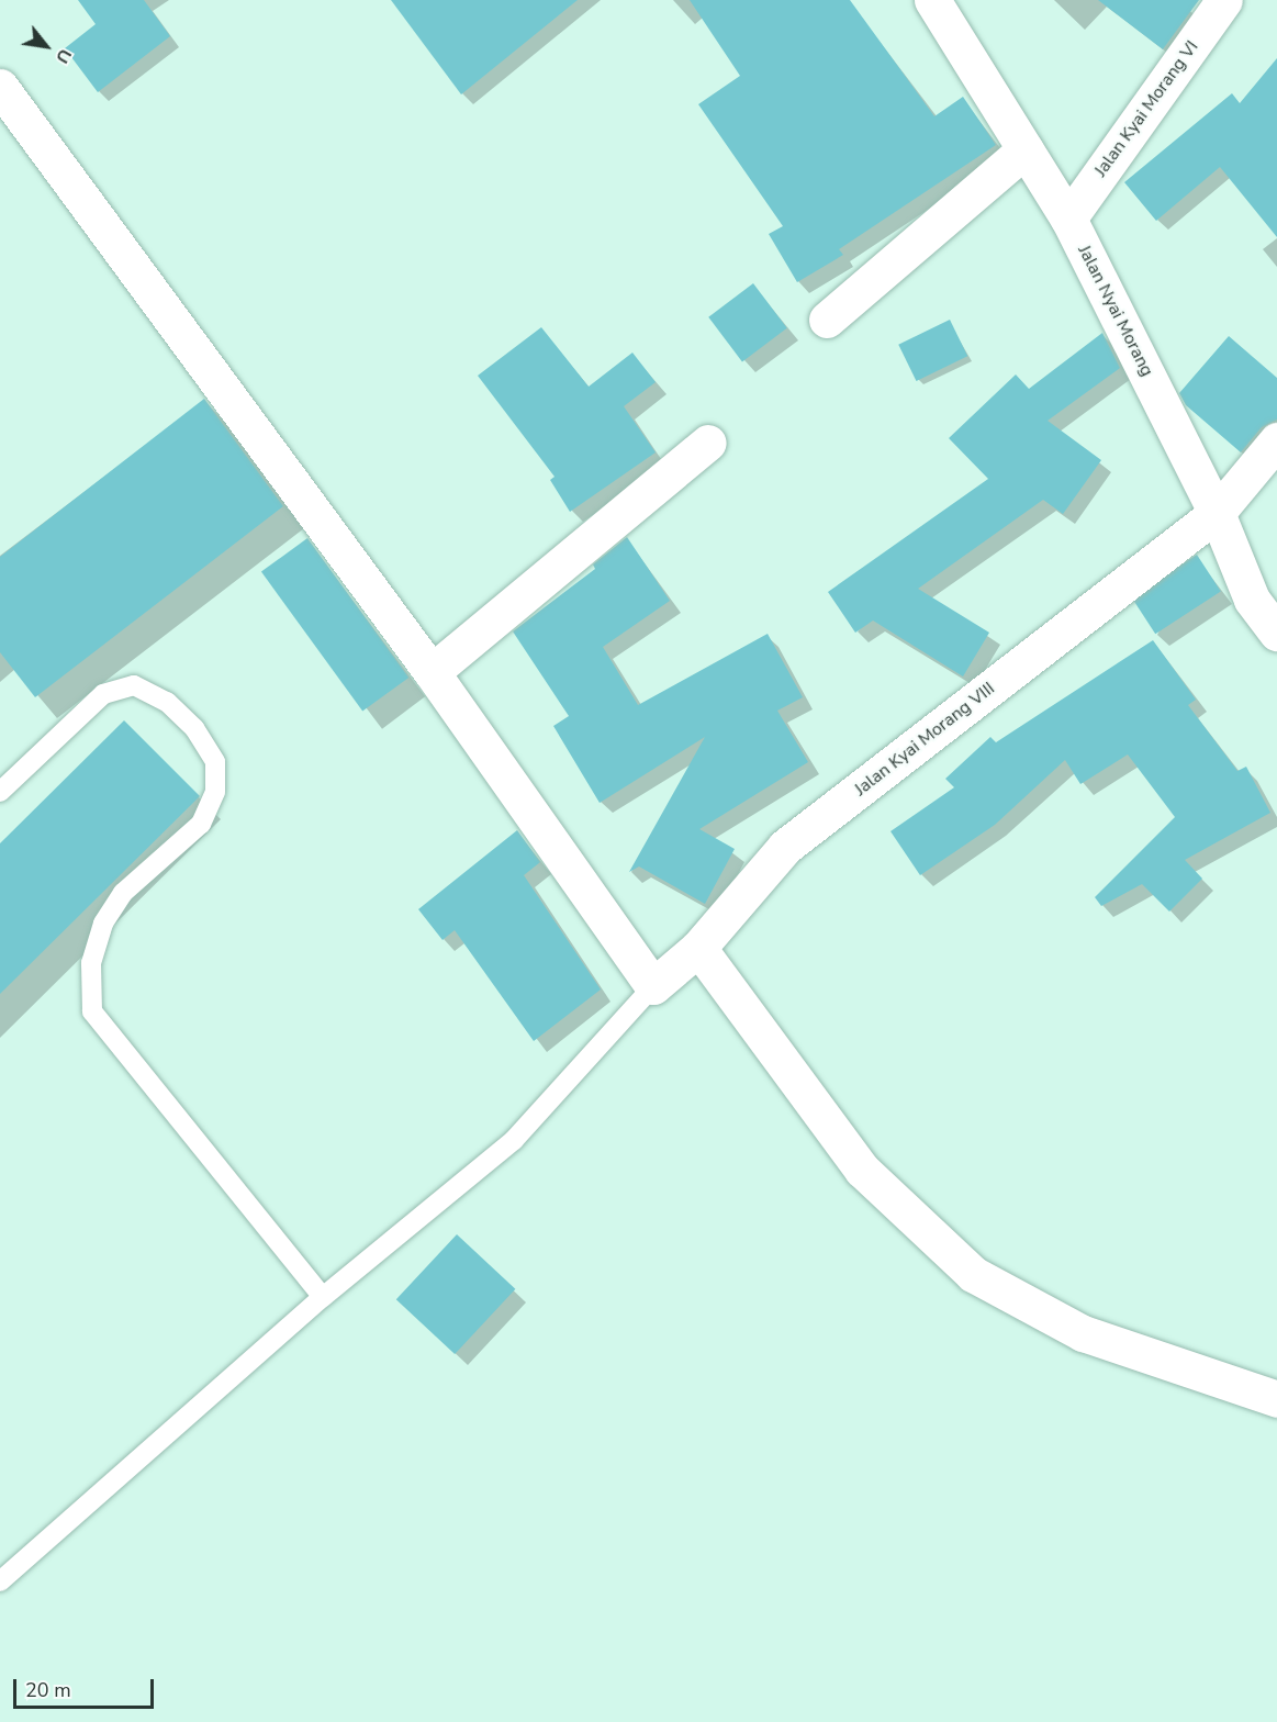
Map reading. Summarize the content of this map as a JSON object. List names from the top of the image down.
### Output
{
  "streets": {
    "street": ["Jalan Kyai Morang VI", "Jalan Nyai Morang", "Jalan Kyai Morang VIII"]
  },
  "crossings": [
    ["Jalan Kyai Morang VI", "Jalan Nyai Morang"],
    ["Jalan Nyai Morang", "Jalan Kyai Morang VIII"]
  ],
  "scale_bar": "20 m",
  "north": "bottom right"
}
